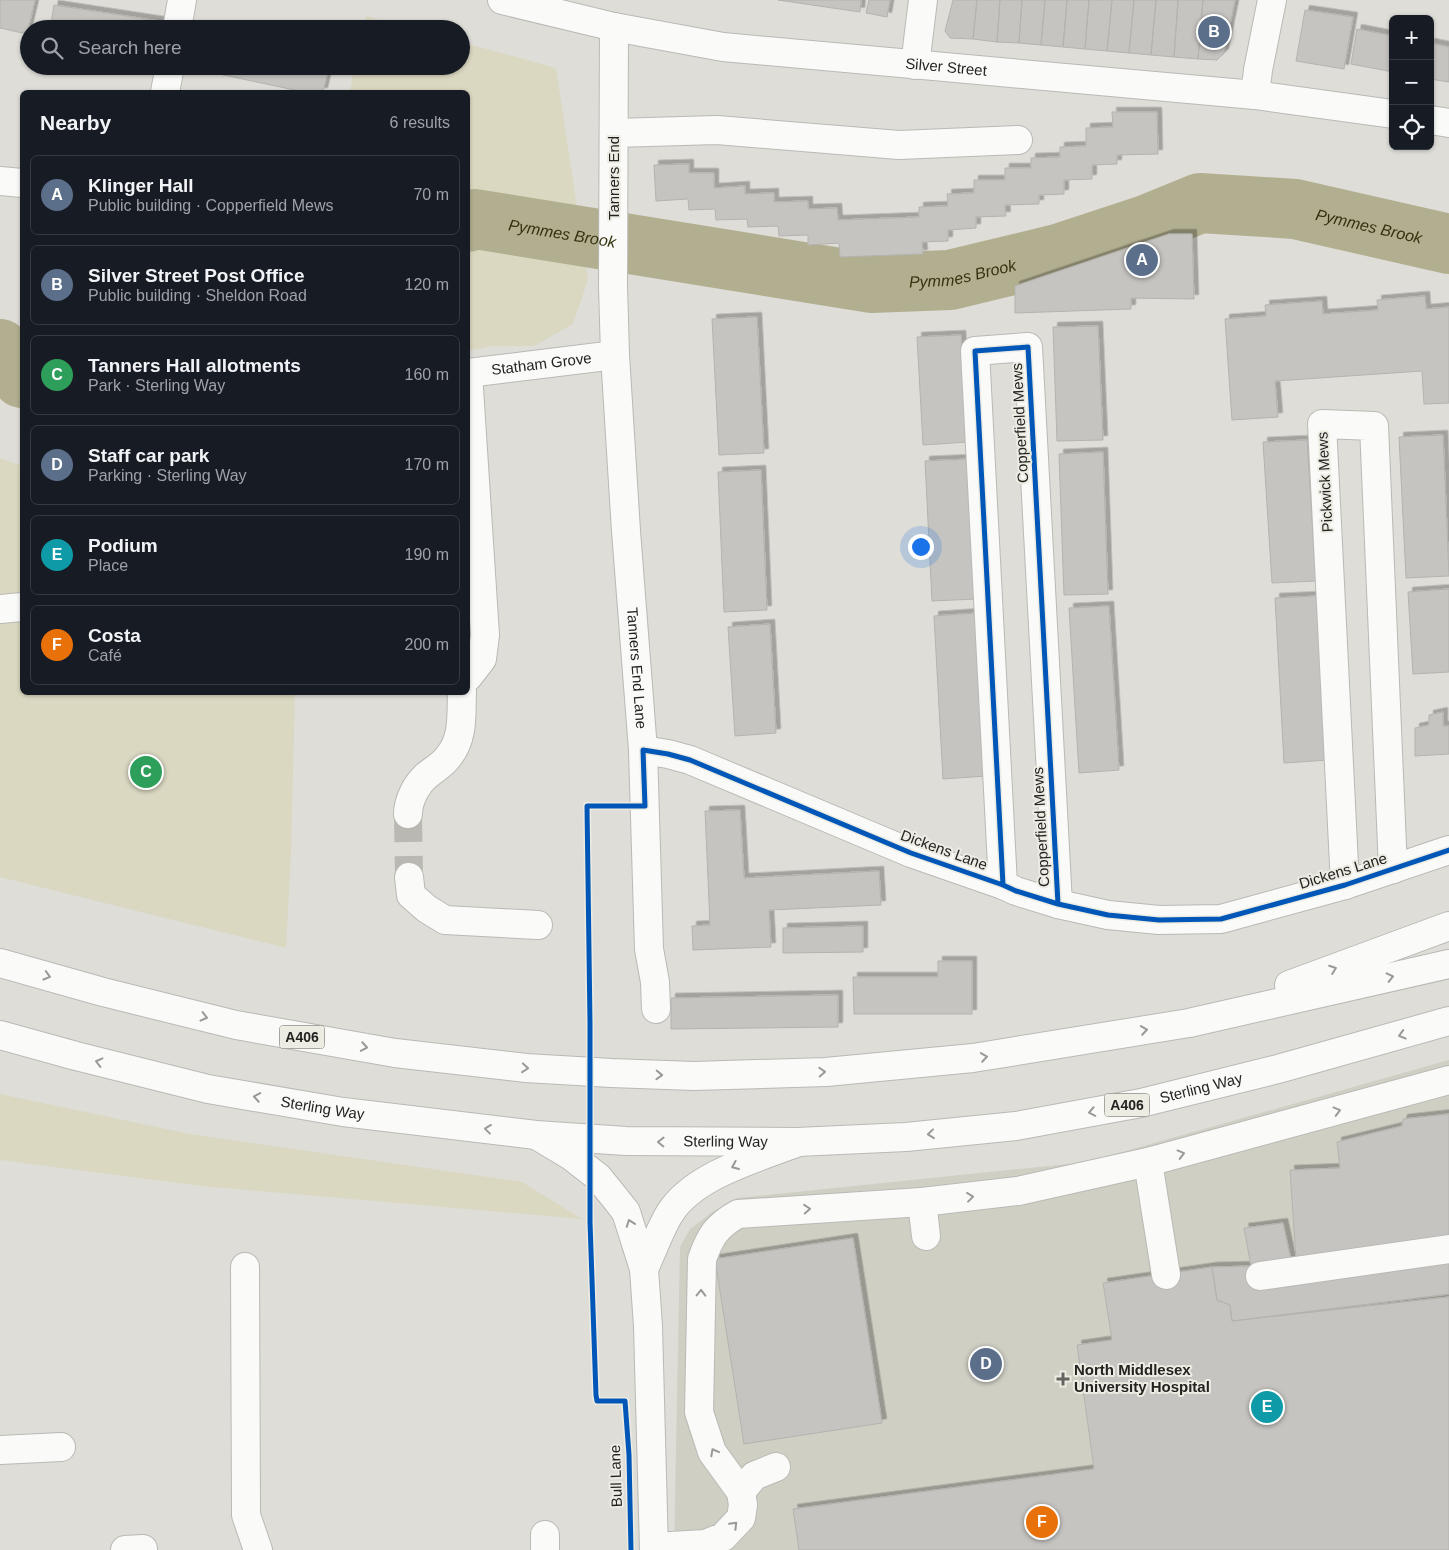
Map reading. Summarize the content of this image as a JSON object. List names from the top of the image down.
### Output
{
  "streets": {
    "main road": [
      "Silver Street",
      "Tanners End",
      "Statham Grove",
      "Copperfield Mews",
      "Pickwick Mews",
      "Tanners End Lane",
      "Dickens Lane",
      "A406",
      "Sterling Way"
    ],
    "cycle path": ["Bull Lane"]
  },
  "crossings": [
    ["Silver Street", "Tanners End"],
    ["Tanners End", "Statham Grove"],
    ["Tanners End", "Tanners End Lane"],
    ["Statham Grove", "Tanners End Lane"],
    ["Copperfield Mews", "Dickens Lane"],
    ["Pickwick Mews", "Dickens Lane"],
    ["Tanners End Lane", "Dickens Lane"]
  ],
  "water": ["Pymmes Brook"],
  "places": {
    "health": ["North Middlesex University Hospital"]
  },
  "page": {
    "pins": [
      "B",
      "A",
      "C",
      "D",
      "E",
      "F"
    ],
    "map_buttons": ["+", "−"],
    "search": "Search here",
    "heading": ["Nearby", "6 results"],
    "list": [
      {
        "mark": "A",
        "name": "Klinger Hall",
        "note": "Public building · Copperfield Mews",
        "value": "70 m"
      },
      {
        "mark": "B",
        "name": "Silver Street Post Office",
        "note": "Public building · Sheldon Road",
        "value": "120 m"
      },
      {
        "mark": "C",
        "name": "Tanners Hall allotments",
        "note": "Park · Sterling Way",
        "value": "160 m"
      },
      {
        "mark": "D",
        "name": "Staff car park",
        "note": "Parking · Sterling Way",
        "value": "170 m"
      },
      {
        "mark": "E",
        "name": "Podium",
        "note": "Place",
        "value": "190 m"
      },
      {
        "mark": "F",
        "name": "Costa",
        "note": "Café",
        "value": "200 m"
      }
    ]
  }
}
